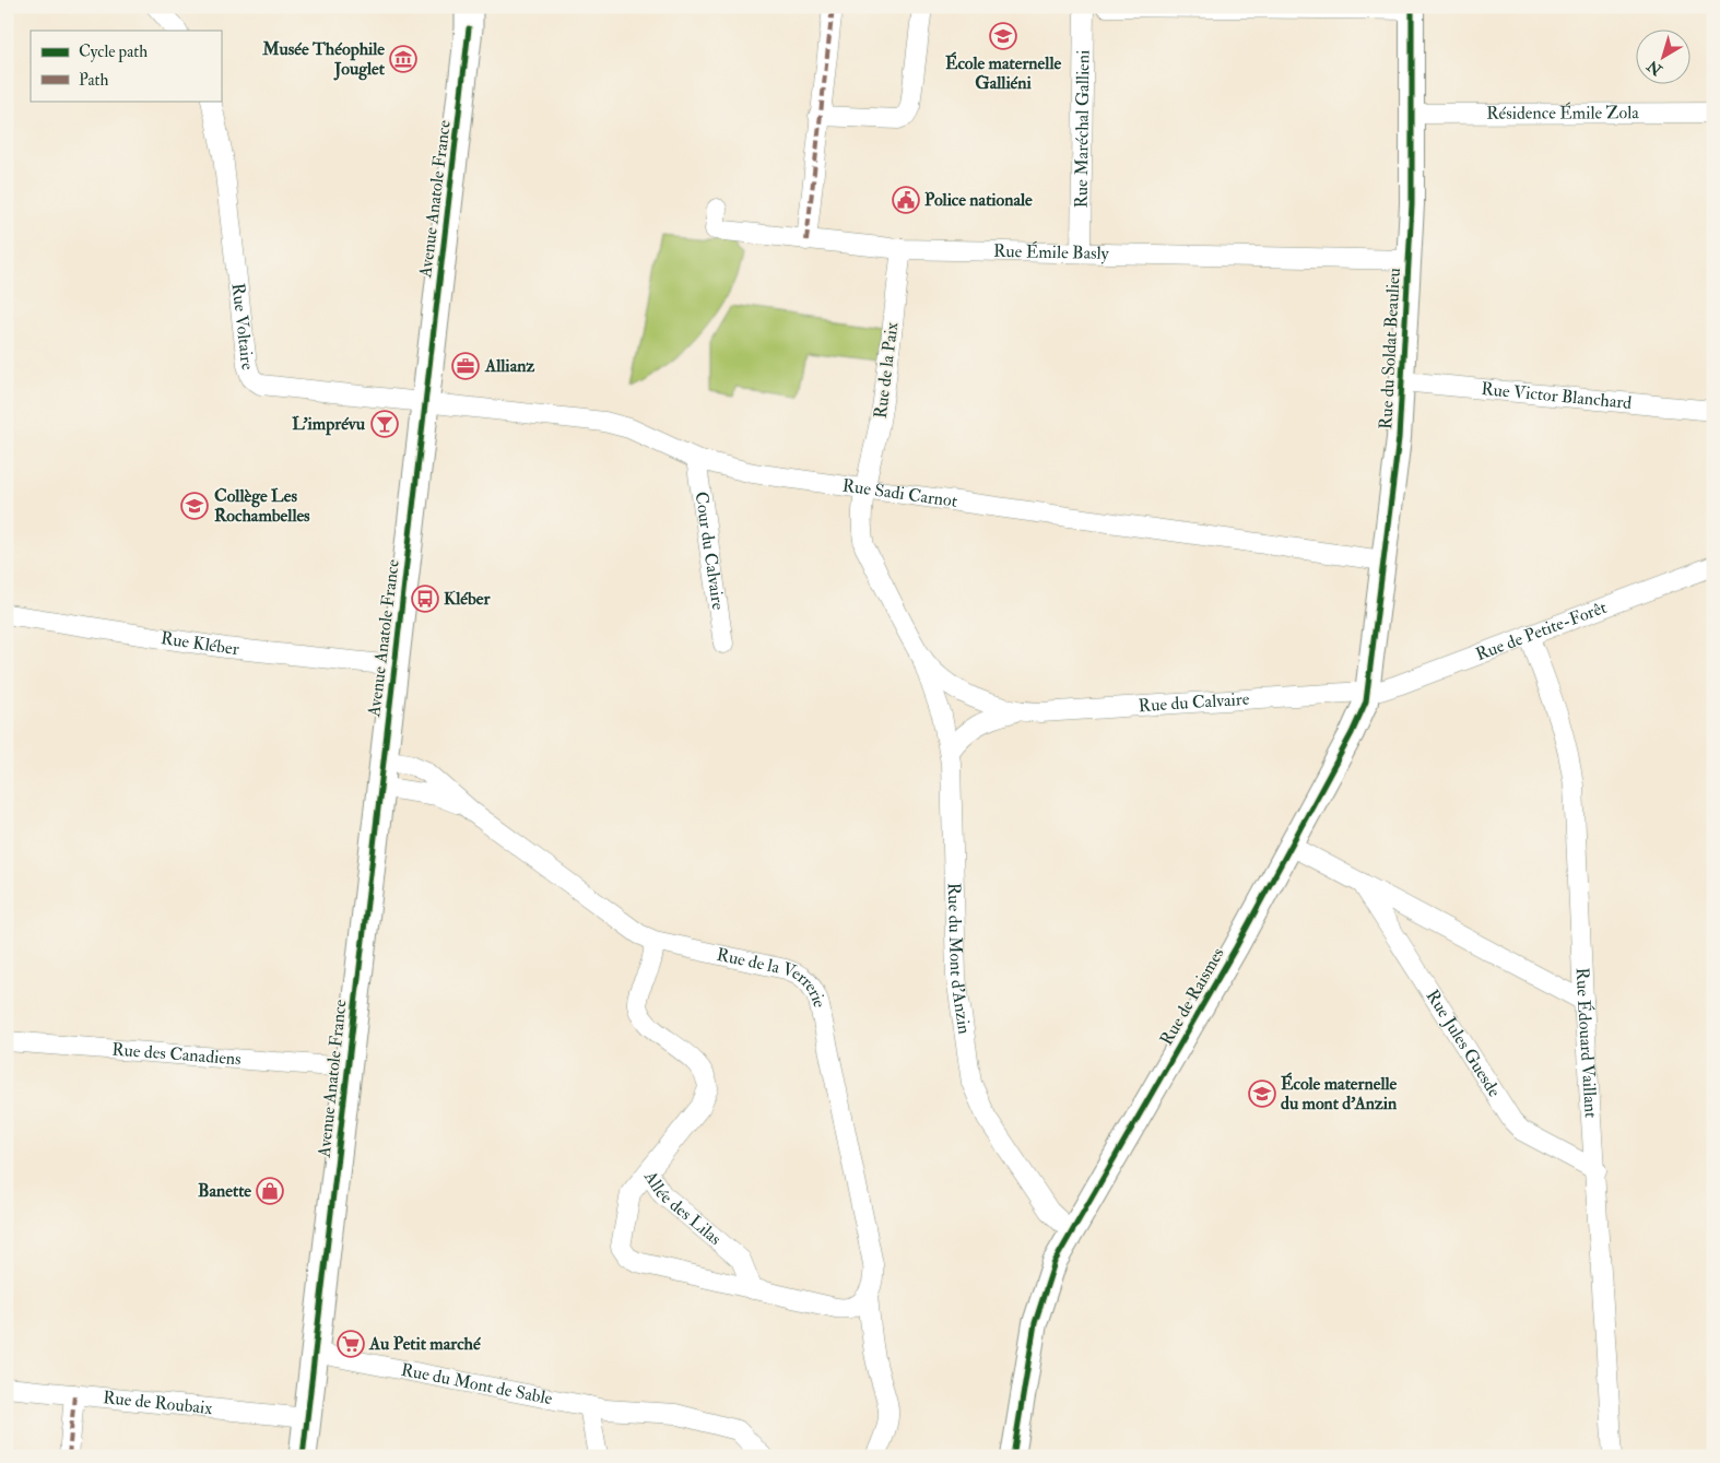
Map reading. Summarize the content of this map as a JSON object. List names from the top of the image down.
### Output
{
  "streets": {
    "main road": ["Avenue Anatole France"],
    "street": [
      "Résidence Émile Zola",
      "Rue Maréchal Gallieni",
      "Rue Émile Basly",
      "Rue Voltaire",
      "Rue du Soldat Beaulieu",
      "Rue de la Paix",
      "Rue Victor Blanchard",
      "Rue Sadi Carnot",
      "Cour du Calvaire",
      "Rue de Petite-Forêt",
      "Rue Kléber",
      "Rue du Calvaire",
      "Rue du Mont d'Anzin",
      "Rue de la Verrerie",
      "Rue de Raismes",
      "Rue Édouard Vaillant",
      "Rue Jules Guesde",
      "Rue des Canadiens",
      "Allée des Lilas",
      "Rue du Mont de Sable",
      "Rue de Roubaix"
    ]
  },
  "crossings": [
    ["Résidence Émile Zola", "Rue du Soldat Beaulieu"],
    ["Rue Maréchal Gallieni", "Rue Émile Basly"],
    ["Avenue Anatole France", "Rue Voltaire"],
    ["Avenue Anatole France", "Rue Sadi Carnot"],
    ["Avenue Anatole France", "Rue Kléber"],
    ["Avenue Anatole France", "Rue de la Verrerie"],
    ["Avenue Anatole France", "Rue des Canadiens"],
    ["Avenue Anatole France", "Rue du Mont de Sable"],
    ["Avenue Anatole France", "Rue de Roubaix"],
    ["Rue Émile Basly", "Rue du Soldat Beaulieu"],
    ["Rue Émile Basly", "Rue de la Paix"],
    ["Rue Voltaire", "Rue Sadi Carnot"],
    ["Rue du Soldat Beaulieu", "Rue Victor Blanchard"],
    ["Rue du Soldat Beaulieu", "Rue Sadi Carnot"],
    ["Rue du Soldat Beaulieu", "Rue de Petite-Forêt"],
    ["Rue du Soldat Beaulieu", "Rue du Calvaire"],
    ["Rue du Soldat Beaulieu", "Rue de Raismes"],
    ["Rue de la Paix", "Rue Sadi Carnot"],
    ["Rue de la Paix", "Rue du Calvaire"],
    ["Rue Sadi Carnot", "Cour du Calvaire"],
    ["Rue Sadi Carnot", "Rue du Calvaire"],
    ["Rue de Petite-Forêt", "Rue du Calvaire"],
    ["Rue de Petite-Forêt", "Rue de Raismes"],
    ["Rue de Petite-Forêt", "Rue Édouard Vaillant"],
    ["Rue du Calvaire", "Rue du Mont d'Anzin"],
    ["Rue du Calvaire", "Rue de Raismes"],
    ["Rue du Mont d'Anzin", "Rue de Raismes"],
    ["Rue de la Verrerie", "Allée des Lilas"],
    ["Rue Édouard Vaillant", "Rue Jules Guesde"]
  ],
  "places": {
    "school or university": ["École maternelle Galliéni", "Collège Les Rochambelles", "École maternelle du mont d'Anzin"],
    "museum": ["Musée Théophile Jouglet"],
    "public building": ["Police nationale"],
    "office": ["Allianz"],
    "bar": ["L'imprévu"],
    "bus stop": ["Kléber"],
    "shop": ["Banette"],
    "supermarket": ["Au Petit marché"]
  },
  "legend": ["Cycle path", "Path"],
  "north": "bottom left"
}
